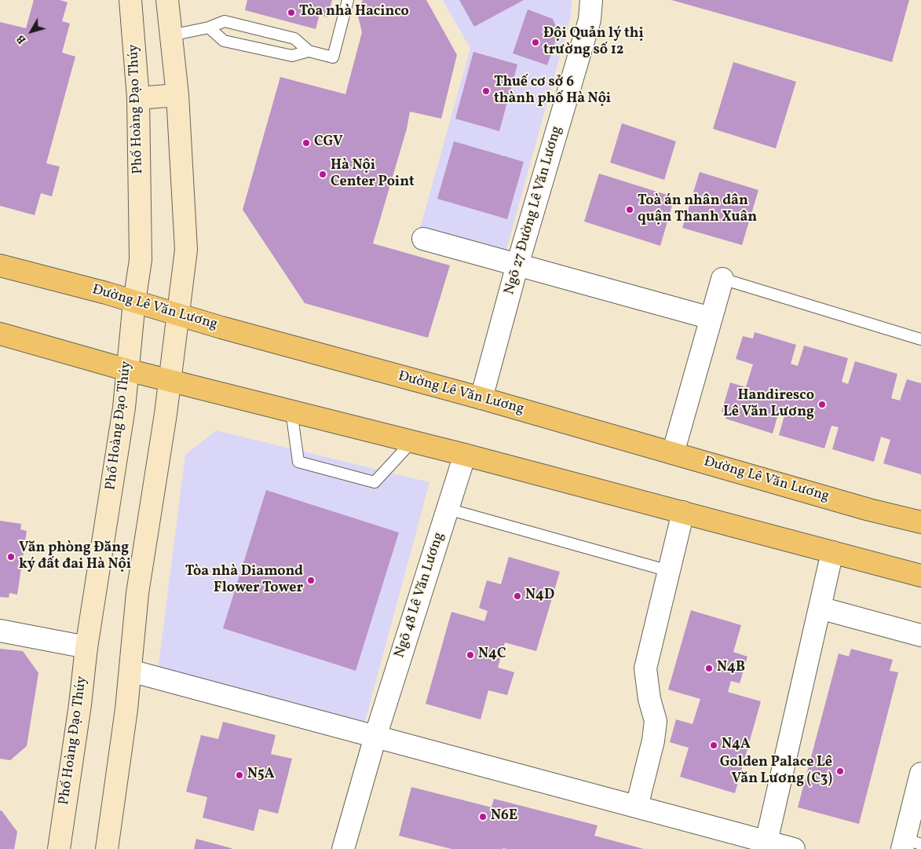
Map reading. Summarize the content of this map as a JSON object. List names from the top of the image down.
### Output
{
  "streets": {
    "main road": ["Phố Hoàng Đạo Thúy", "Đường Lê Văn Lương"],
    "street": ["Ngõ 27 Đường Lê Văn Lương", "Ngõ 48 Lê Văn Lương"]
  },
  "crossings": [
    ["Phố Hoàng Đạo Thúy", "Đường Lê Văn Lương"],
    ["Ngõ 27 Đường Lê Văn Lương", "Đường Lê Văn Lương"]
  ],
  "places": [
    "Tòa nhà Hacinco",
    "Đội Quản lý thị trường số 12",
    "Thuế cơ sở 6 thành phố Hà Nội",
    "CGV",
    "Hà Nội Center Point",
    "Toà án nhân dân quận Thanh Xuân",
    "Handiresco Lê Văn Lương",
    "Văn phòng Đăng ký đất đai Hà Nội",
    "Tòa nhà Diamond Flower Tower",
    "N4D",
    "N4C",
    "N4B",
    "N4A",
    "Golden Palace Lê Văn Lương (C3)",
    "N5A",
    "N6E"
  ],
  "north": "bottom left"
}
